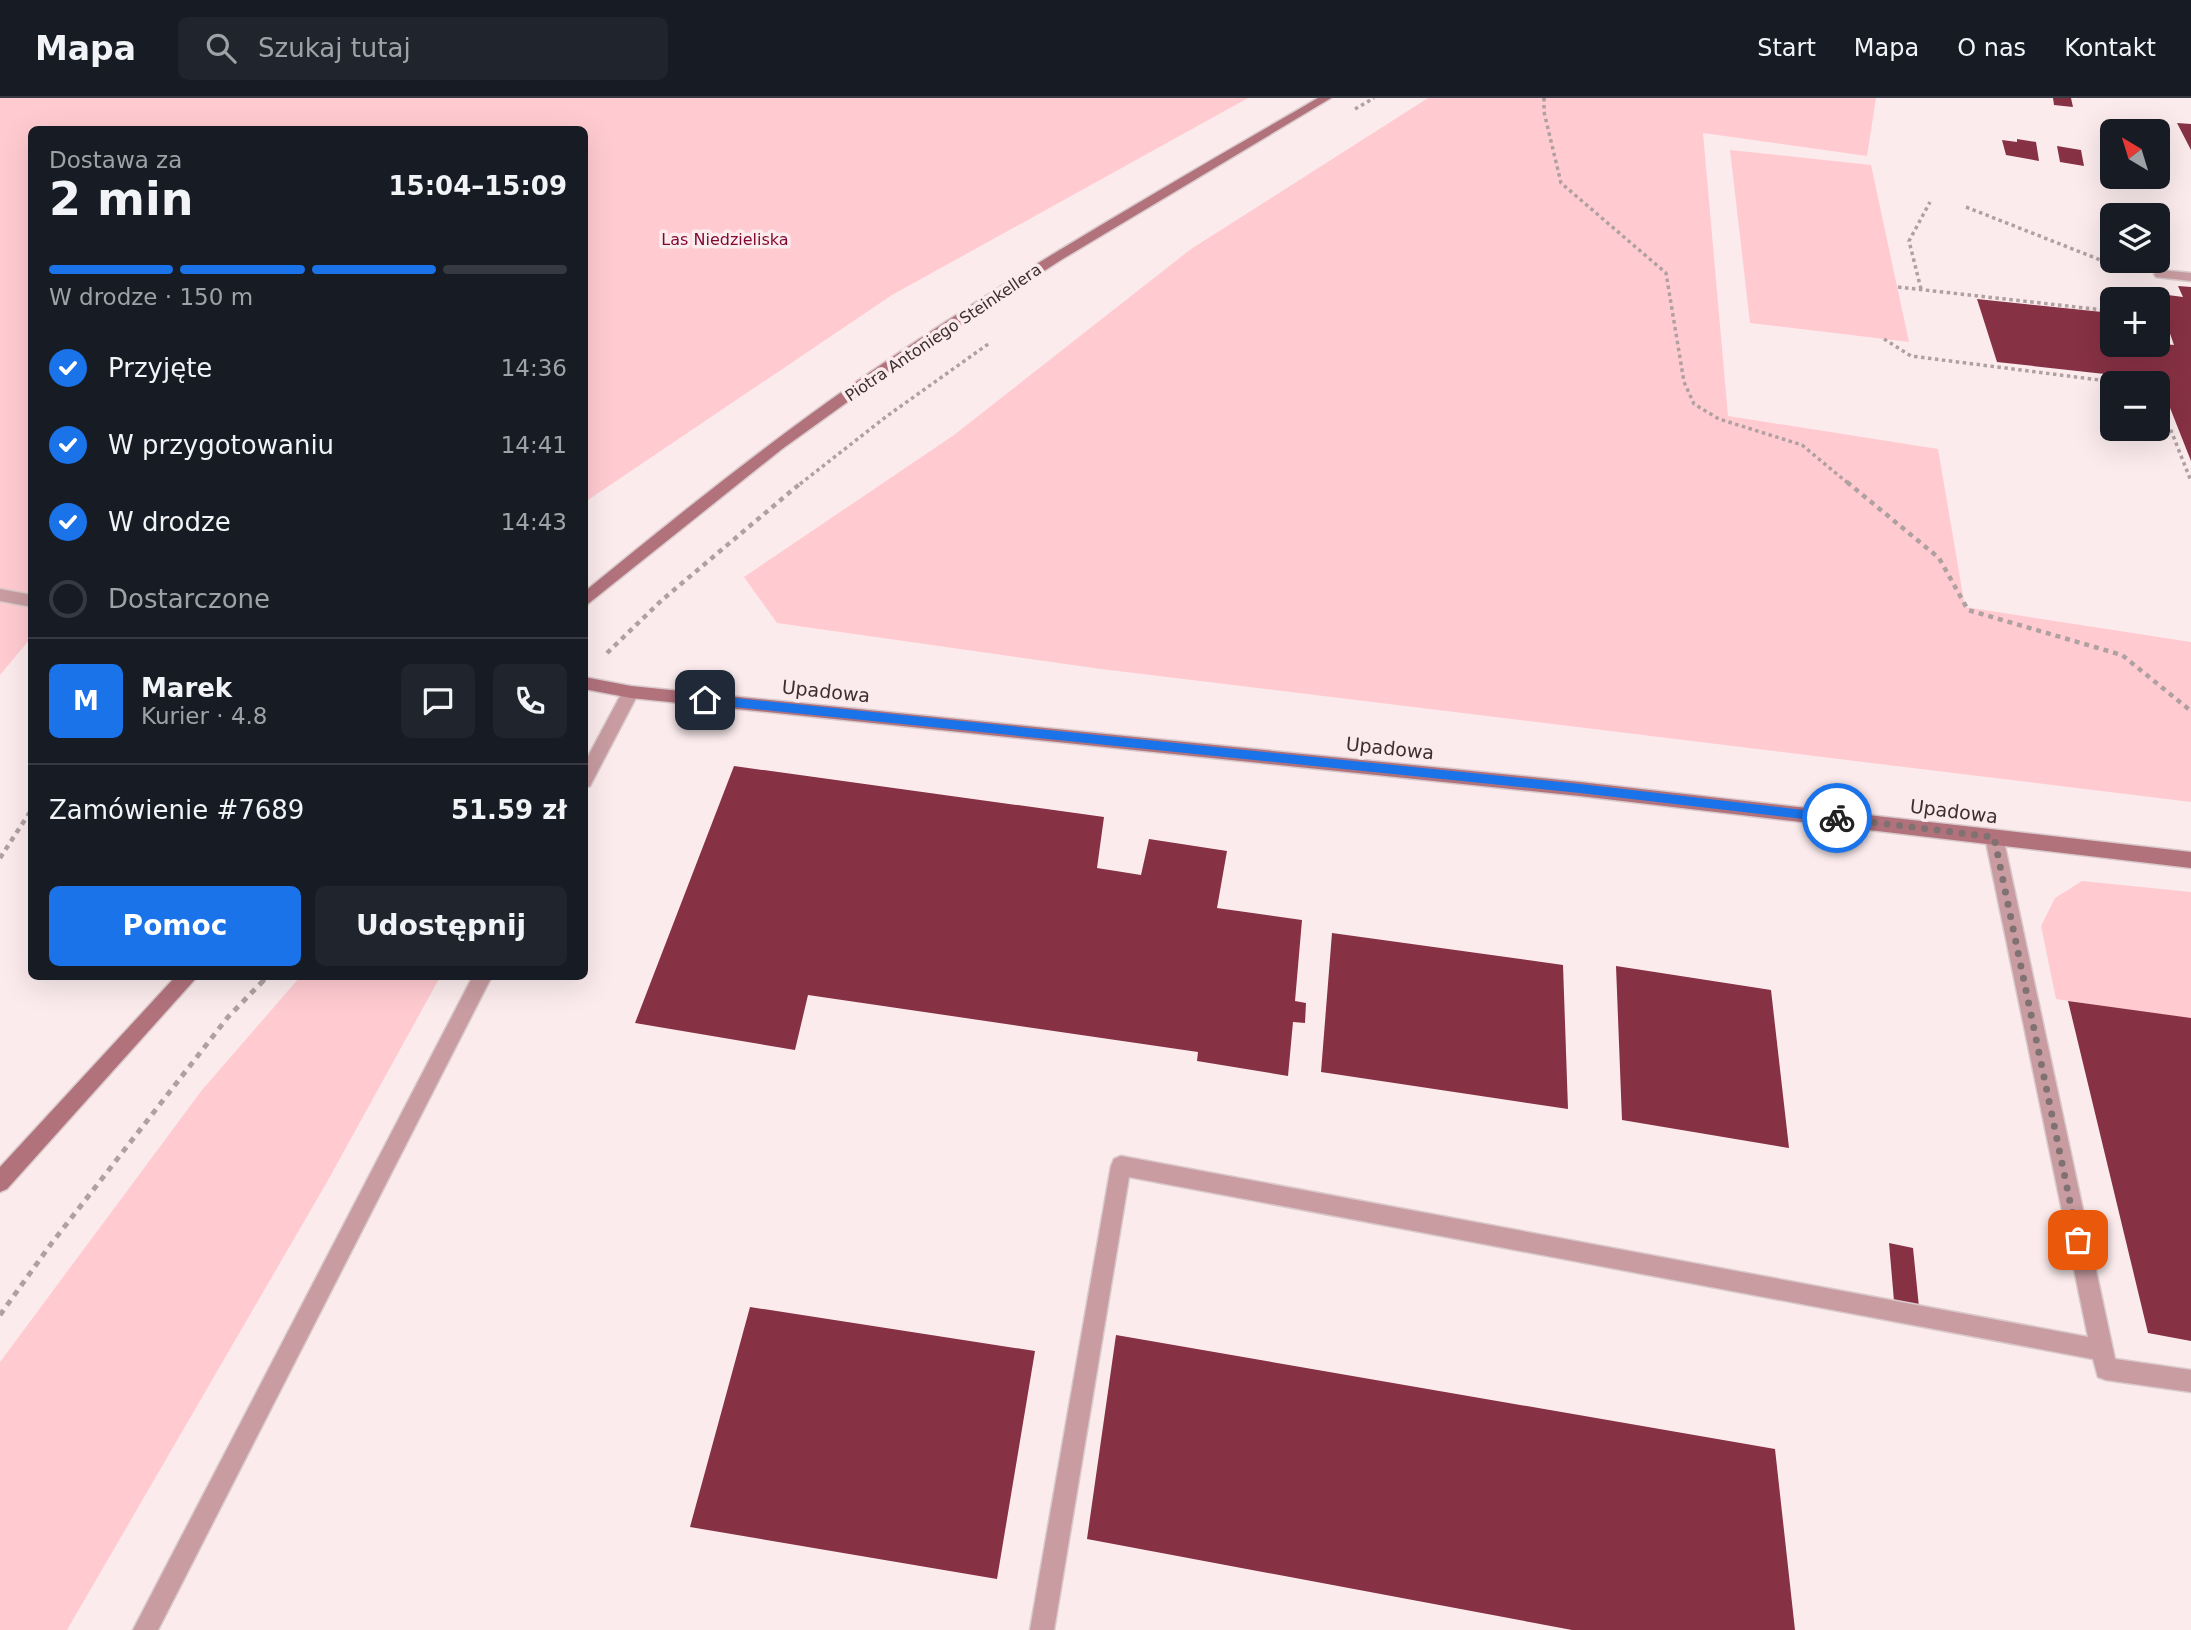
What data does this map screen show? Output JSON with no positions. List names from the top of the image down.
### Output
{
  "streets": {
    "street": ["Piotra Antoniego Steinkellera", "Upadowa"]
  },
  "parks": ["Las Niedzieliska"],
  "north": "top left",
  "page": {
    "header": "Mapa",
    "search": "Szukaj tutaj",
    "nav": [
      "Start",
      "Mapa",
      "O nas",
      "Kontakt"
    ],
    "map_buttons": ["+", "−"],
    "heading": ["2 min", "Dostawa za", "15:04–15:09"],
    "panel": [
      "Marek",
      "Kurier · 4.8",
      "Zamówienie #7689",
      "51.59 zł"
    ],
    "bar": "W drodze · 150 m",
    "list": [
      ["Przyjęte", "14:36"],
      ["W przygotowaniu", "14:41"],
      ["W drodze", "14:43"],
      "Dostarczone"
    ],
    "round": "M",
    "buttons": ["Pomoc", "Udostępnij"]
  }
}
